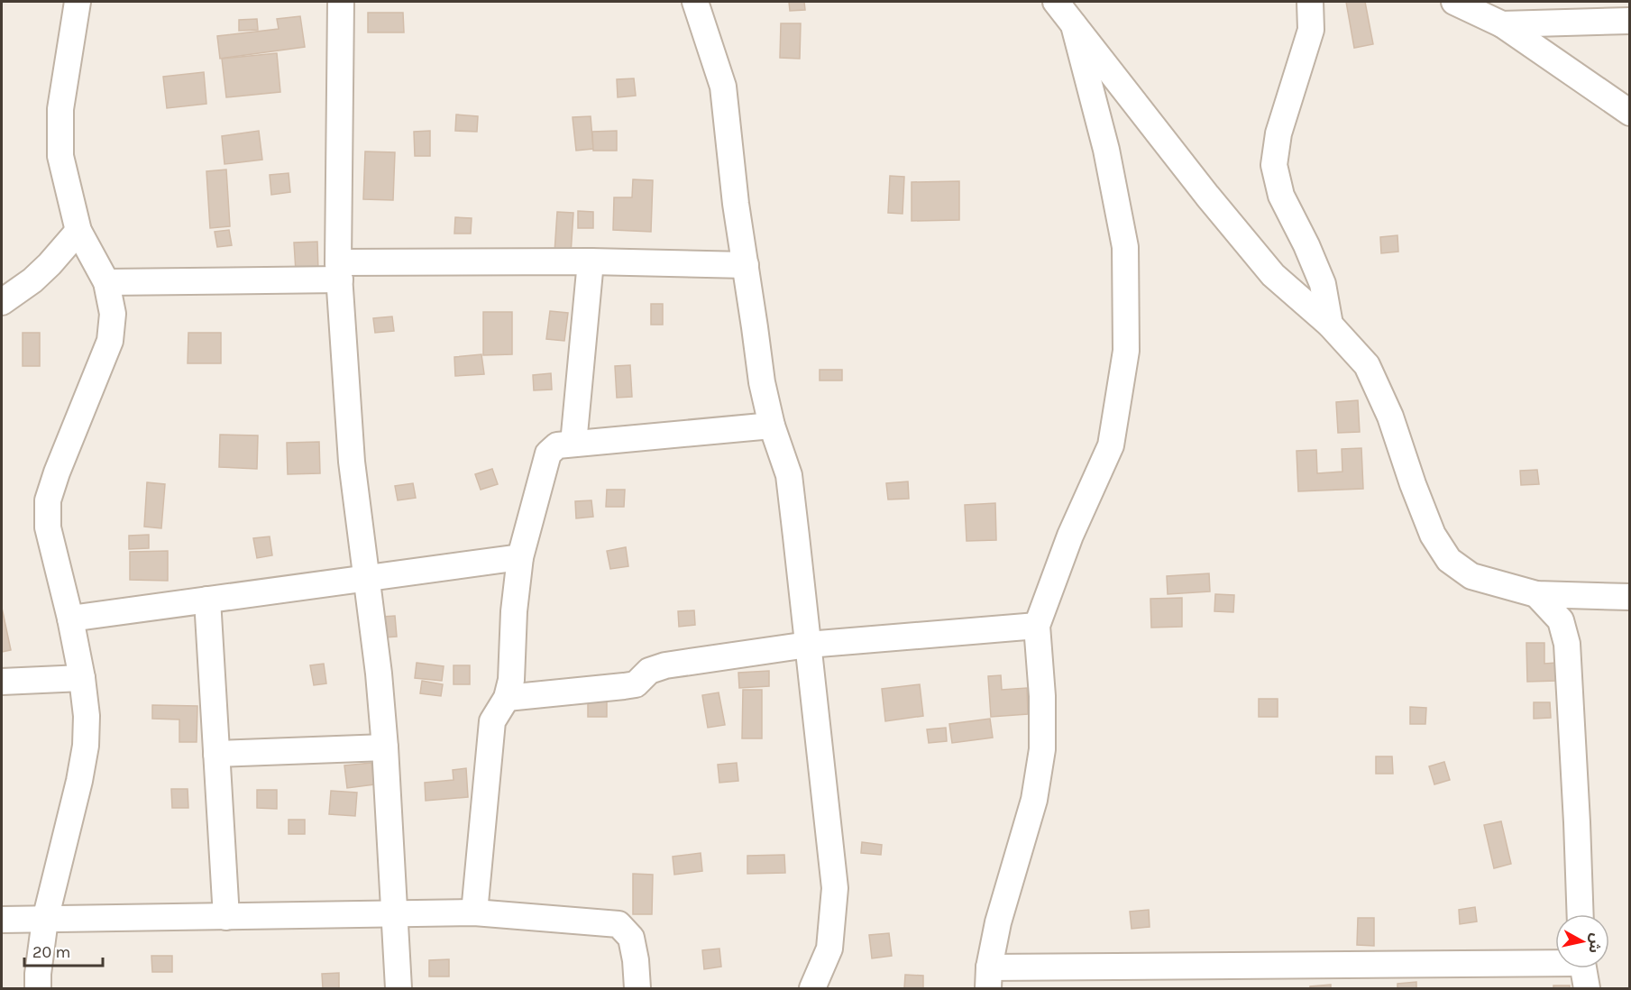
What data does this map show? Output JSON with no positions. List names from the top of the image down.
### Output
{
  "scale_bar": "20 m",
  "north": "right"
}
